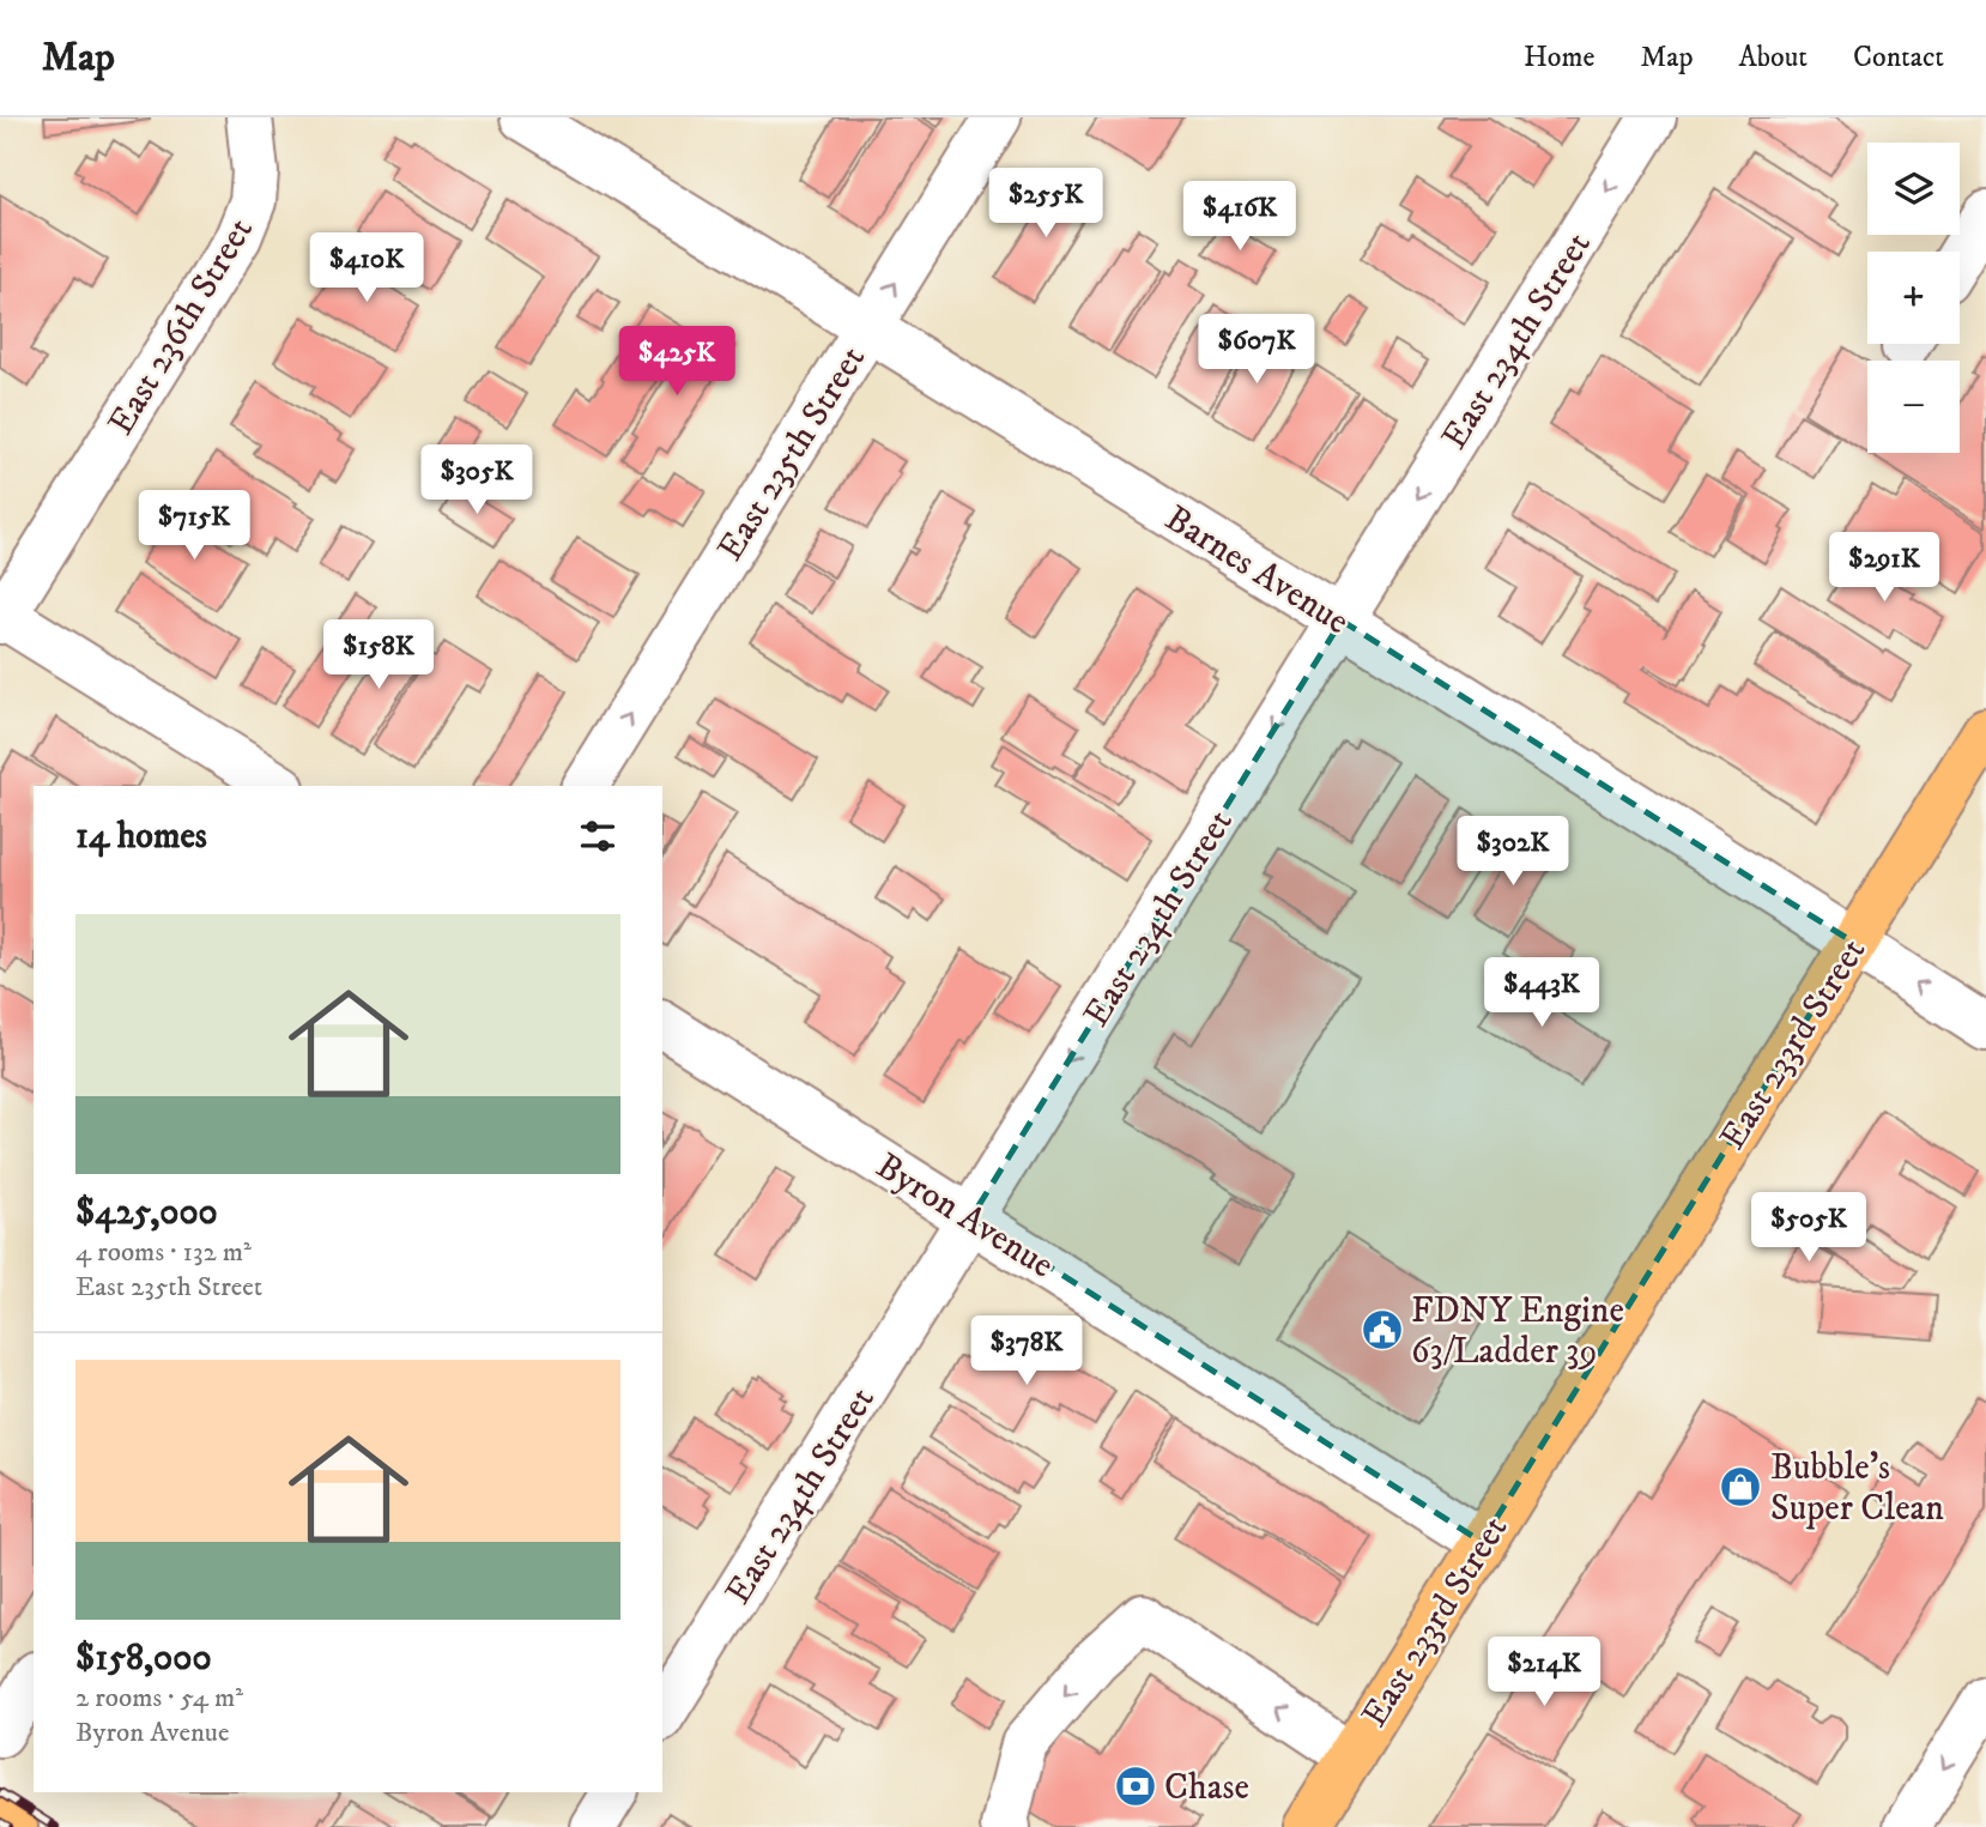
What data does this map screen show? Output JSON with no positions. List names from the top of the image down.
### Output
{
  "streets": {
    "main road": ["East 233rd Street"],
    "street": [
      "East 236th Street",
      "East 234th Street",
      "East 235th Street",
      "Barnes Avenue",
      "Byron Avenue"
    ]
  },
  "crossings": [
    ["East 234th Street", "Barnes Avenue"],
    ["East 234th Street", "Byron Avenue"],
    ["East 235th Street", "Barnes Avenue"],
    ["Barnes Avenue", "East 233rd Street"],
    ["East 233rd Street", "Byron Avenue"]
  ],
  "one_way": ["East 234th Street", "East 235th Street"],
  "places": {
    "public building": ["FDNY Engine 63/Ladder 39"],
    "shop": ["Bubble's Super Clean"],
    "bank": ["Chase"]
  },
  "page": {
    "header": "Map",
    "nav": [
      "Home",
      "Map",
      "About",
      "Contact"
    ],
    "map_buttons": ["+", "−"],
    "price": [
      "$255K",
      "$416K",
      "$410K",
      "$607K",
      "$425K",
      "$305K",
      "$715K",
      "$291K",
      "$158K",
      "$302K",
      "$443K",
      "$505K",
      "$378K",
      "$214K"
    ],
    "heading": "14 homes",
    "list": [
      {
        "name": "$425,000",
        "note": "4 rooms · 132 m² · East 235th Street"
      },
      {
        "name": "$158,000",
        "note": "2 rooms · 54 m² · Byron Avenue"
      }
    ]
  }
}
